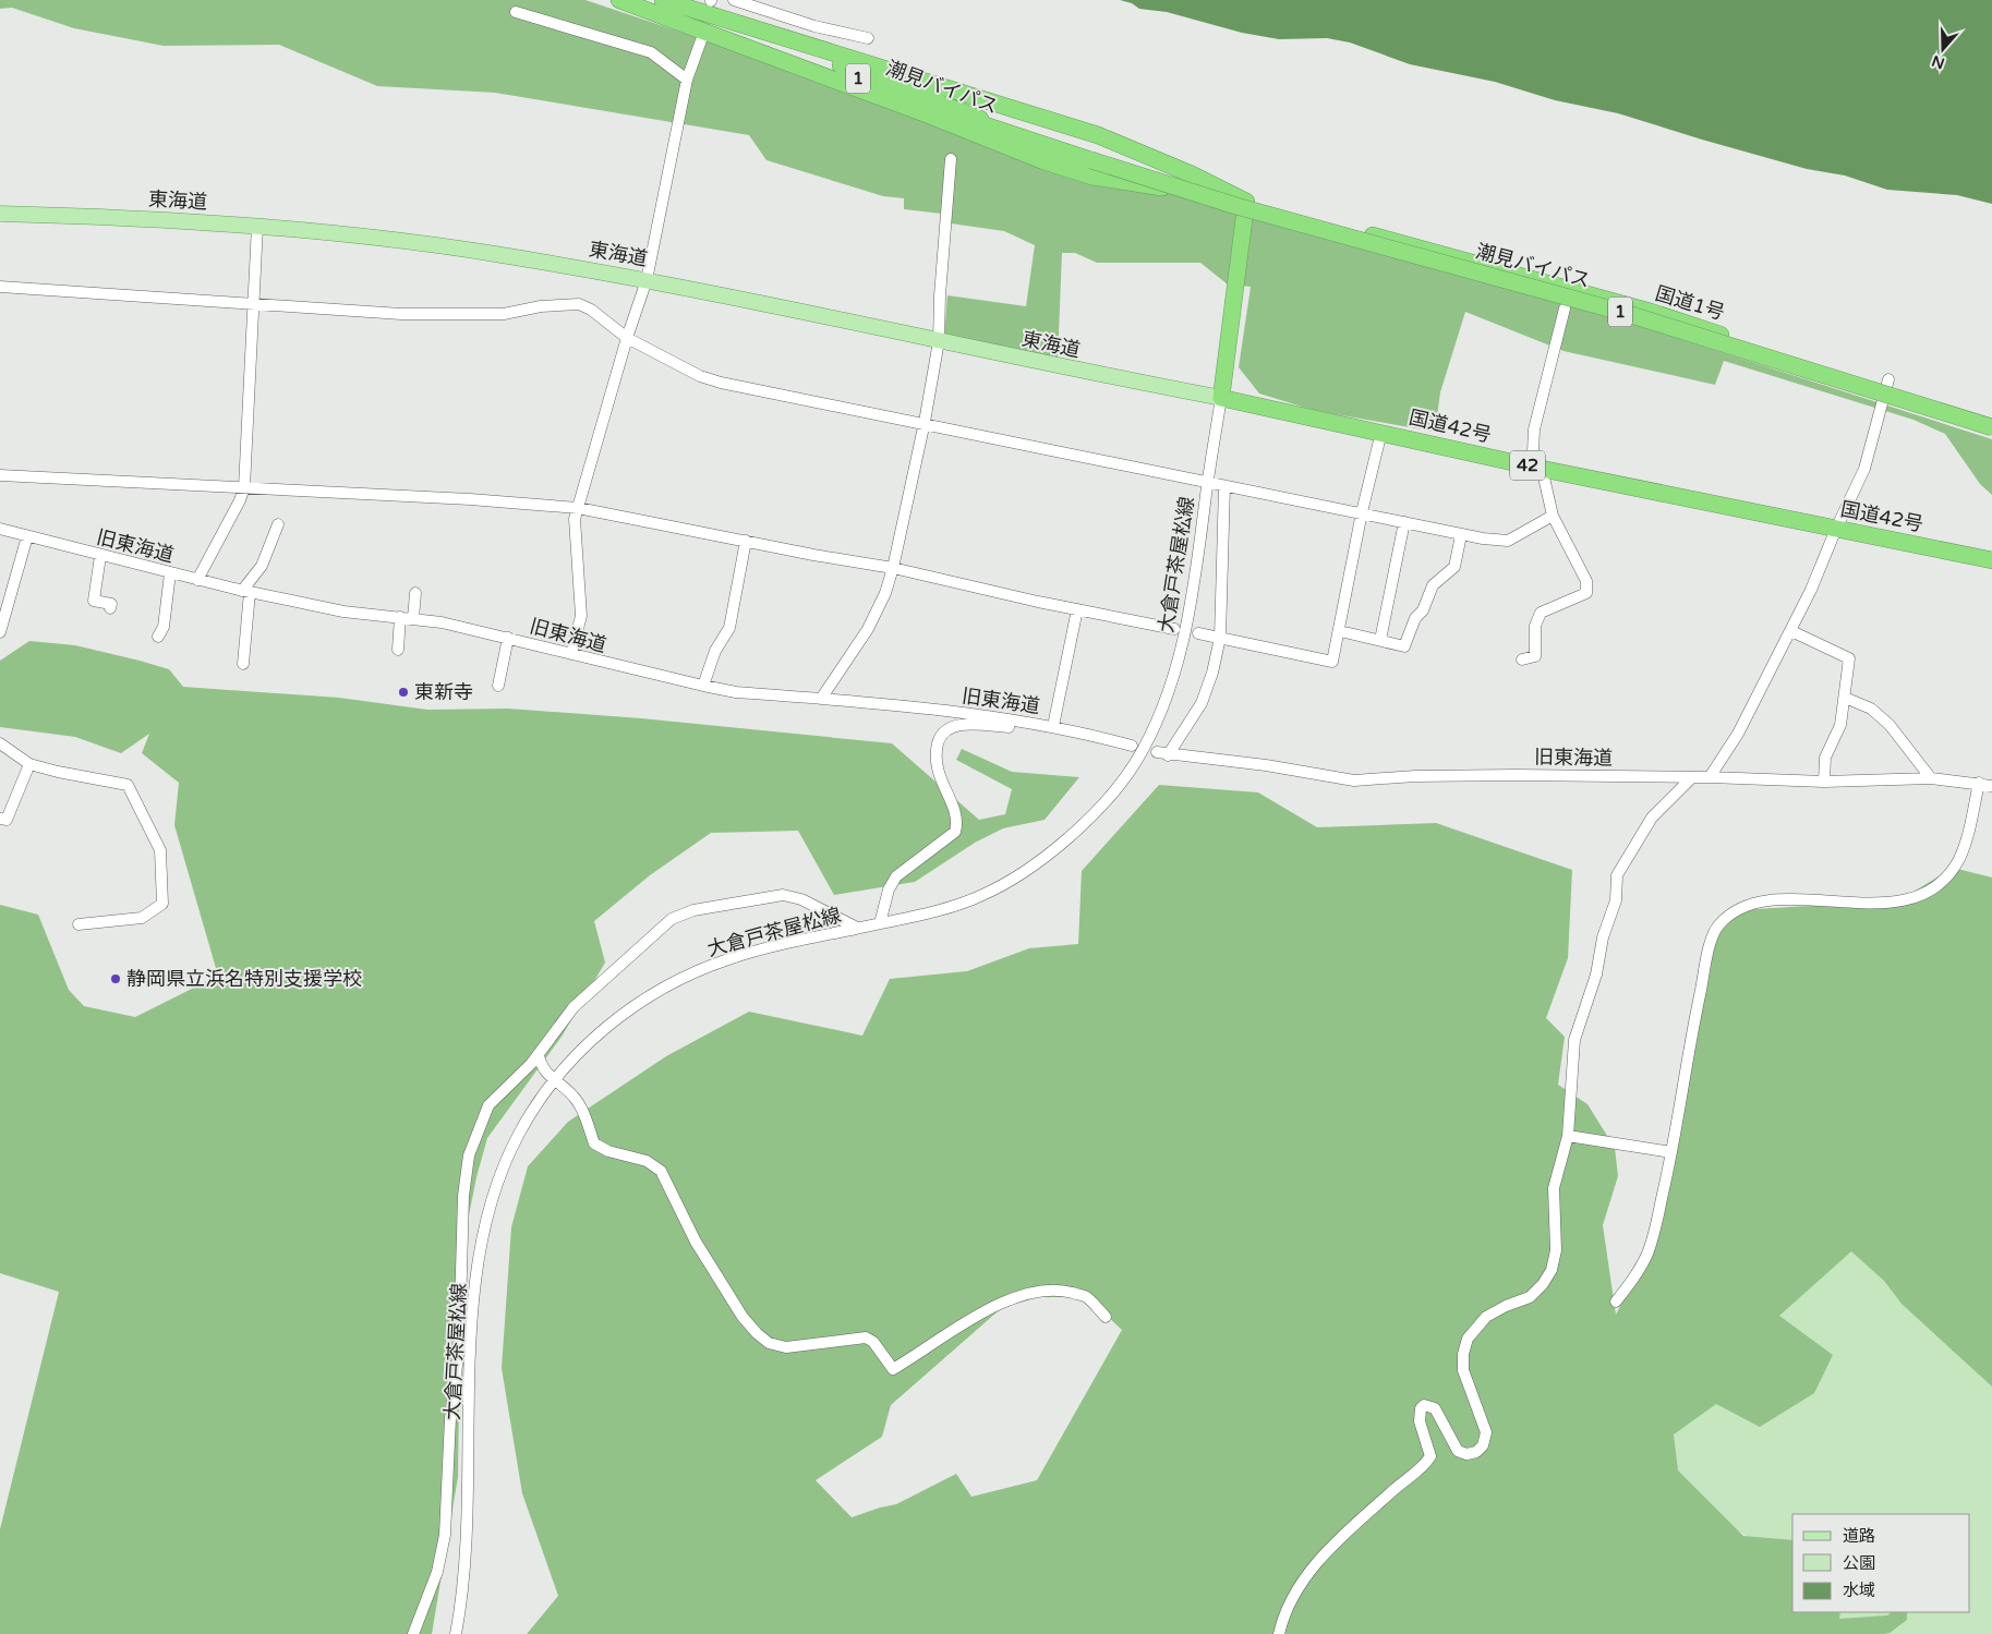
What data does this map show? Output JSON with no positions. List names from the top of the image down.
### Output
{
  "streets": {
    "highway": [
      "1",
      "潮見バイパス",
      "国道1号",
      "国道42号",
      "42"
    ],
    "main road": ["東海道"],
    "street": ["旧東海道", "大倉戸茶屋松線"]
  },
  "crossings": [
    ["1", "潮見バイパス"],
    ["東海道", "国道42号"],
    ["東海道", "大倉戸茶屋松線"],
    ["国道42号", "大倉戸茶屋松線"]
  ],
  "places": ["東新寺", "静岡県立浜名特別支援学校"],
  "legend": ["道路", "公園", "水域"],
  "north": "bottom"
}
